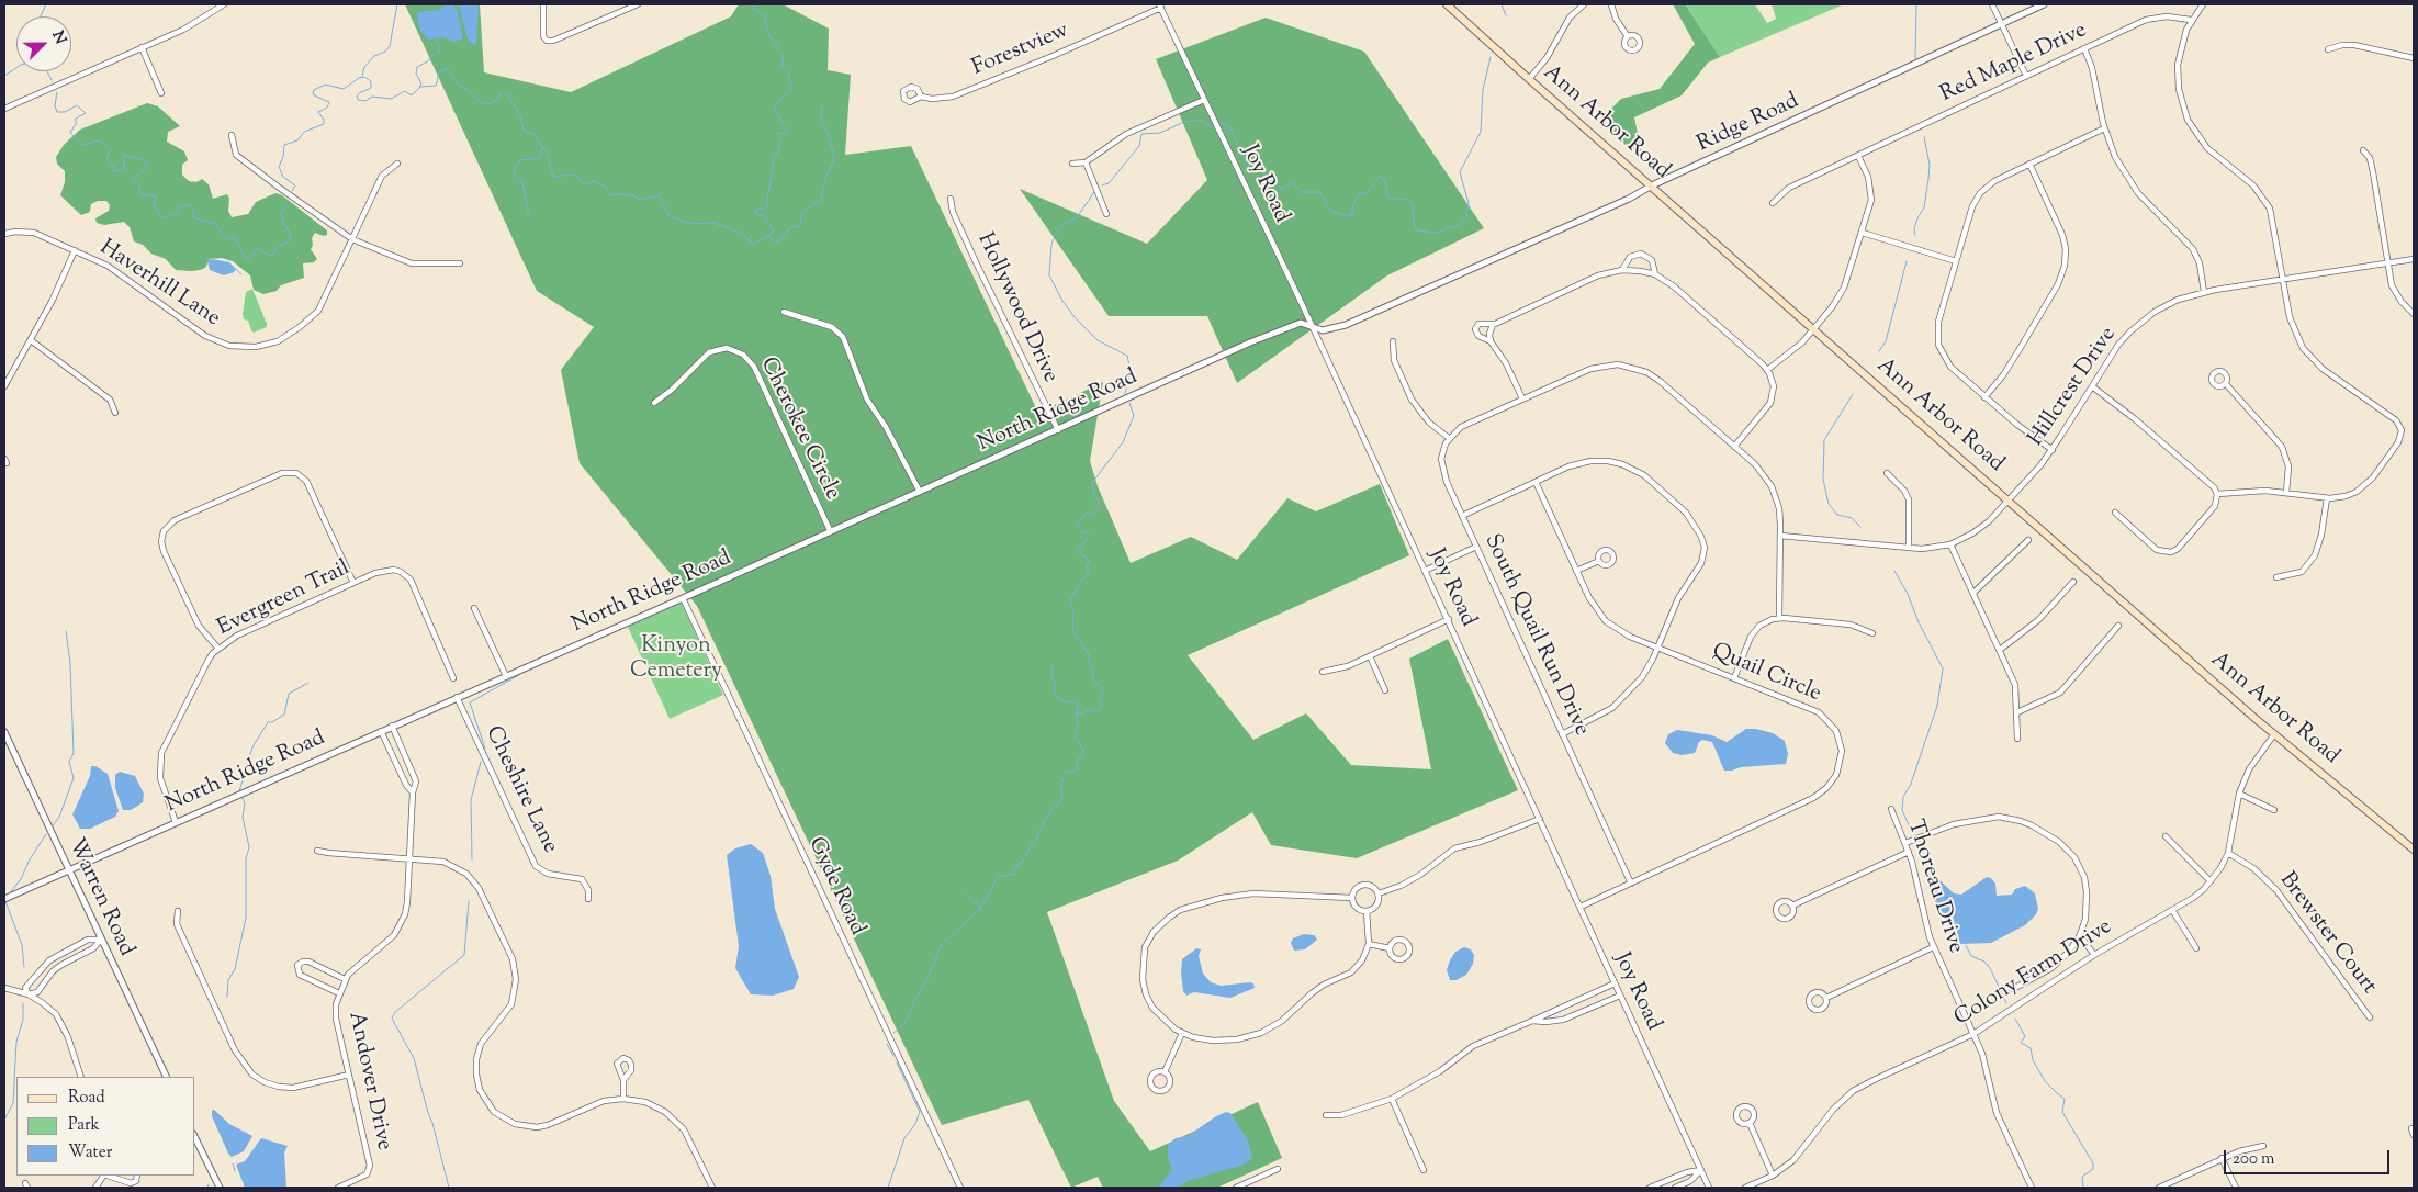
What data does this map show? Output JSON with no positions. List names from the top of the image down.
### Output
{
  "streets": {
    "main road": ["Ann Arbor Road"],
    "street": [
      "Forestview",
      "Red Maple Drive",
      "Ridge Road",
      "Joy Road",
      "Haverhill Lane",
      "Hollywood Drive",
      "Hillcrest Drive",
      "North Ridge Road",
      "Cherokee Circle",
      "Evergreen Trail",
      "South Quail Run Drive",
      "Quail Circle",
      "Cheshire Lane",
      "Gyde Road",
      "Thoreau Drive",
      "Warren Road",
      "Brewster Court",
      "Colony Farm Drive",
      "Andover Drive"
    ]
  },
  "crossings": [
    ["Forestview", "Joy Road"],
    ["Ann Arbor Road", "Ridge Road"],
    ["Ann Arbor Road", "Hillcrest Drive"],
    ["Ann Arbor Road", "Colony Farm Drive"],
    ["Ridge Road", "Joy Road"],
    ["Ridge Road", "North Ridge Road"],
    ["Joy Road", "North Ridge Road"],
    ["Joy Road", "Quail Circle"],
    ["Hollywood Drive", "North Ridge Road"],
    ["North Ridge Road", "Cherokee Circle"],
    ["North Ridge Road", "Evergreen Trail"],
    ["North Ridge Road", "Cheshire Lane"],
    ["North Ridge Road", "Gyde Road"],
    ["North Ridge Road", "Warren Road"],
    ["North Ridge Road", "Andover Drive"],
    ["South Quail Run Drive", "Quail Circle"],
    ["Thoreau Drive", "Colony Farm Drive"],
    ["Brewster Court", "Colony Farm Drive"]
  ],
  "parks": ["Kinyon Cemetery"],
  "legend": ["Road", "Park", "Water"],
  "scale_bar": "200 m",
  "north": "top right"
}
